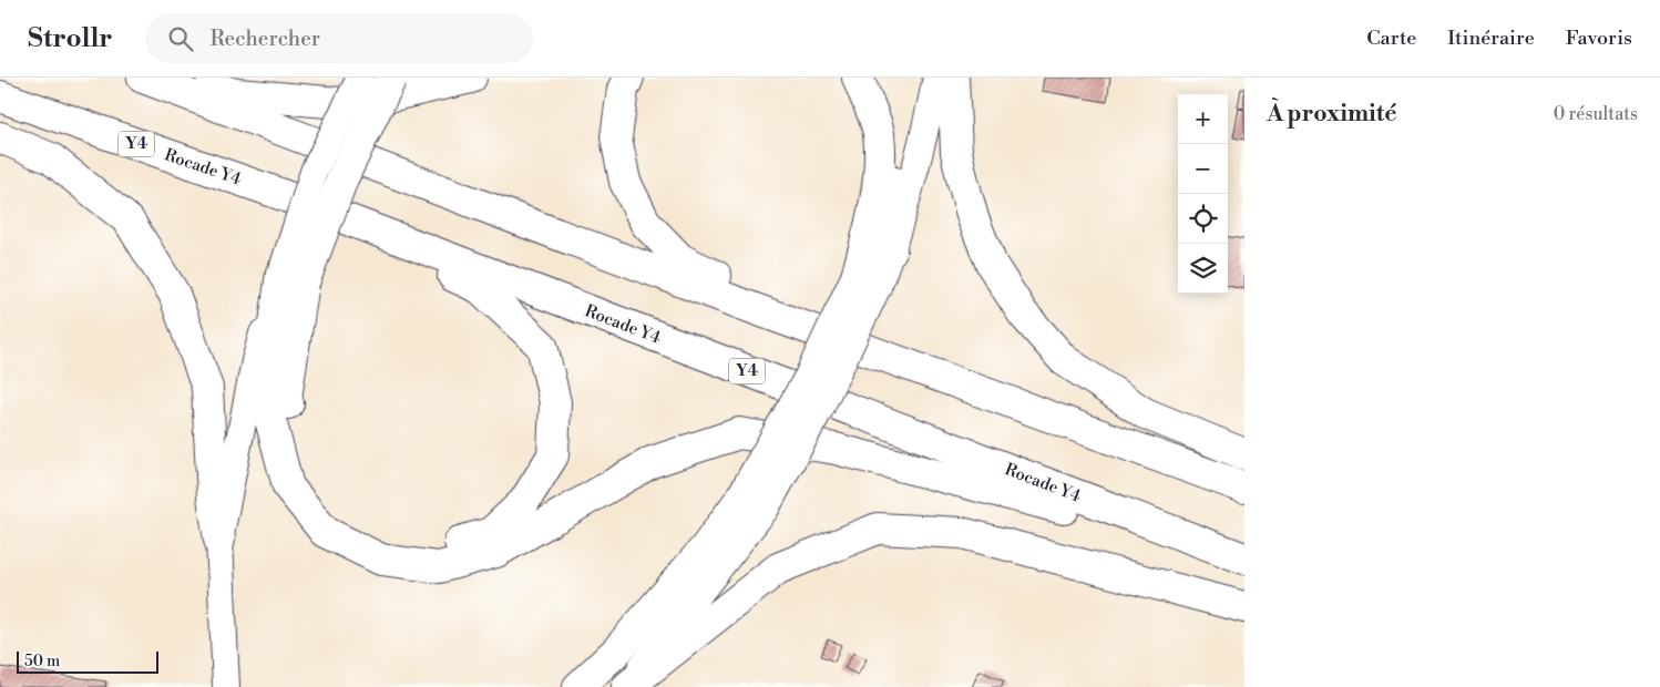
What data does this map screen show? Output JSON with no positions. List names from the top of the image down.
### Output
{
  "streets": {
    "highway": ["Y4", "Rocade Y4"]
  },
  "scale_bar": "50 m",
  "page": {
    "header": "Strollr",
    "search": "Rechercher",
    "nav": ["Carte", "Itinéraire", "Favoris"],
    "heading": ["À proximité", "0 résultats"],
    "map_buttons": ["+", "−"],
    "scale": "50 m"
  }
}
